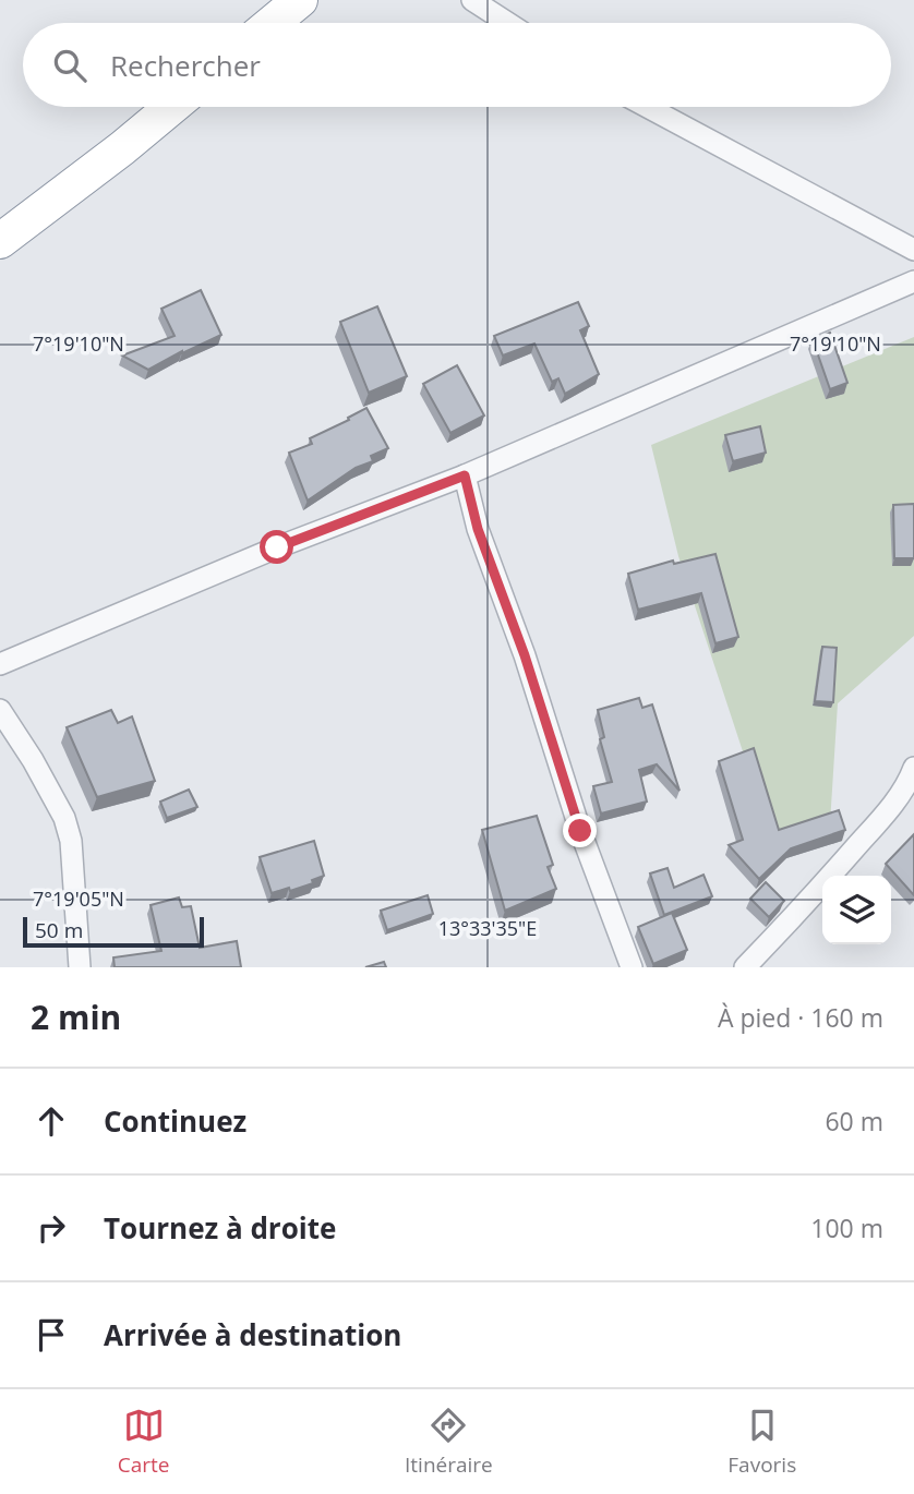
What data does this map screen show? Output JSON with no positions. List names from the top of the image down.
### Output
{
  "scale_bar": "50 m",
  "page": {
    "search": "Rechercher",
    "scale": "50 m",
    "heading": ["2 min", "À pied · 160 m"],
    "list": [
      ["Continuez", "60 m"],
      ["Tournez à droite", "100 m"],
      "Arrivée à destination"
    ],
    "nav": ["Carte", "Itinéraire", "Favoris"]
  },
  "coordinates": ["7°19'10\"N", "7°19'05\"N", "13°33'35\"E"]
}
